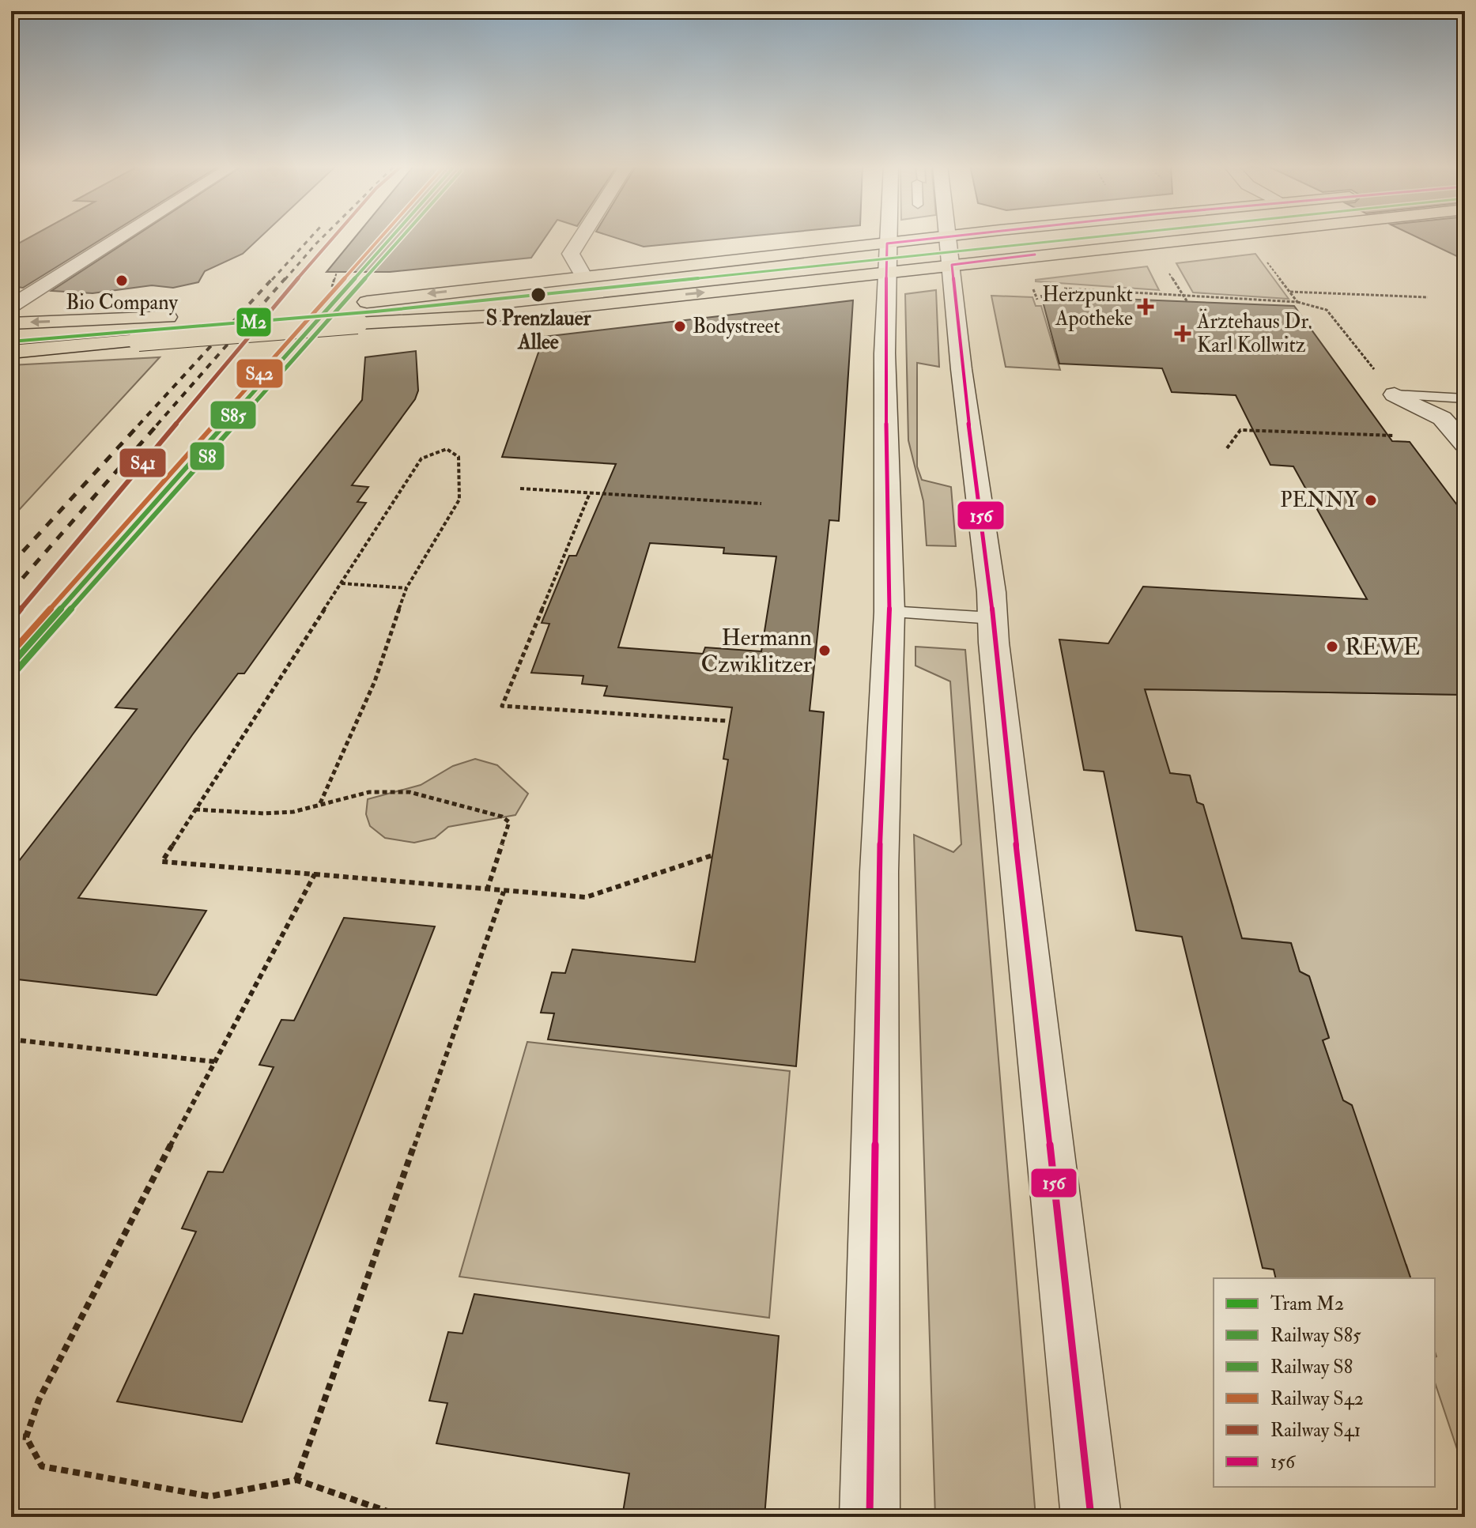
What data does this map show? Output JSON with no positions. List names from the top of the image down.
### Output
{
  "places": {
    "other": [
      "Bio Company",
      "S Prenzlauer Allee",
      "Bodystreet",
      "PENNY",
      "REWE",
      "Hermann Czwiklitzer"
    ],
    "health": ["Herzpunkt Apotheke", "Ärztehaus Dr. Karl Kollwitz"]
  },
  "lines": [
    "tram line M2",
    "rail line S85",
    "rail line S8",
    "rail line S42",
    "rail line S41",
    "transit line 156"
  ],
  "legend": [
    "Tram M2",
    "Railway S85",
    "Railway S8",
    "Railway S42",
    "Railway S41",
    "156"
  ]
}
